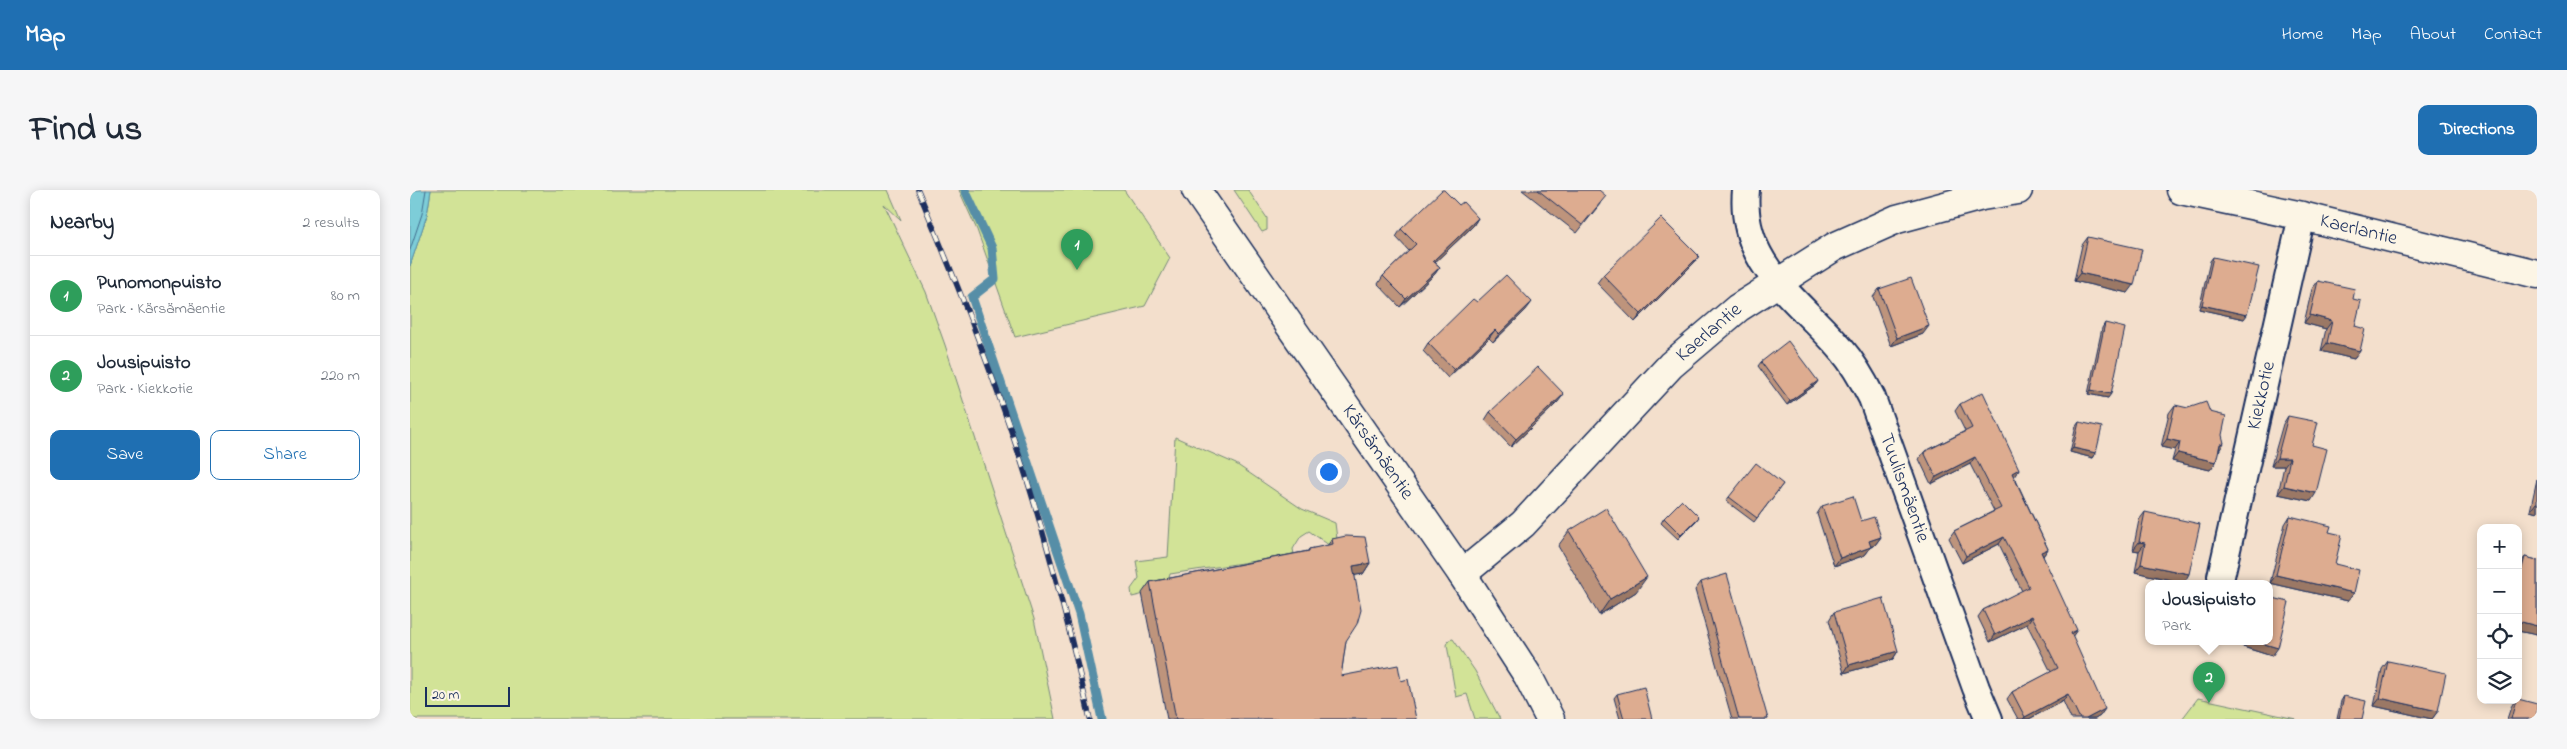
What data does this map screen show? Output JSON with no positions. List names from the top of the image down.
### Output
{
  "streets": {
    "street": [
      "Kaerlantie",
      "Kiekkotie",
      "Kärsämäentie",
      "Tuulismäentie"
    ]
  },
  "crossings": [
    ["Kaerlantie", "Kiekkotie"],
    ["Kaerlantie", "Kärsämäentie"],
    ["Kaerlantie", "Tuulismäentie"]
  ],
  "scale_bar": "20 m",
  "page": {
    "header": "Map",
    "nav": [
      "Home",
      "Map",
      "About",
      "Contact"
    ],
    "title": "Find us",
    "buttons": [
      "Directions",
      ["Save", "Share"]
    ],
    "heading": ["Nearby", "2 results"],
    "pins": ["1", "2"],
    "list": [
      {
        "mark": "1",
        "name": "Punomonpuisto",
        "note": "Park · Kärsämäentie",
        "value": "80 m"
      },
      {
        "mark": "2",
        "name": "Jousipuisto",
        "note": "Park · Kiekkotie",
        "value": "220 m"
      }
    ],
    "map_buttons": ["+", "−"],
    "popup": ["Jousipuisto", "Park"],
    "scale": "20 m"
  }
}
